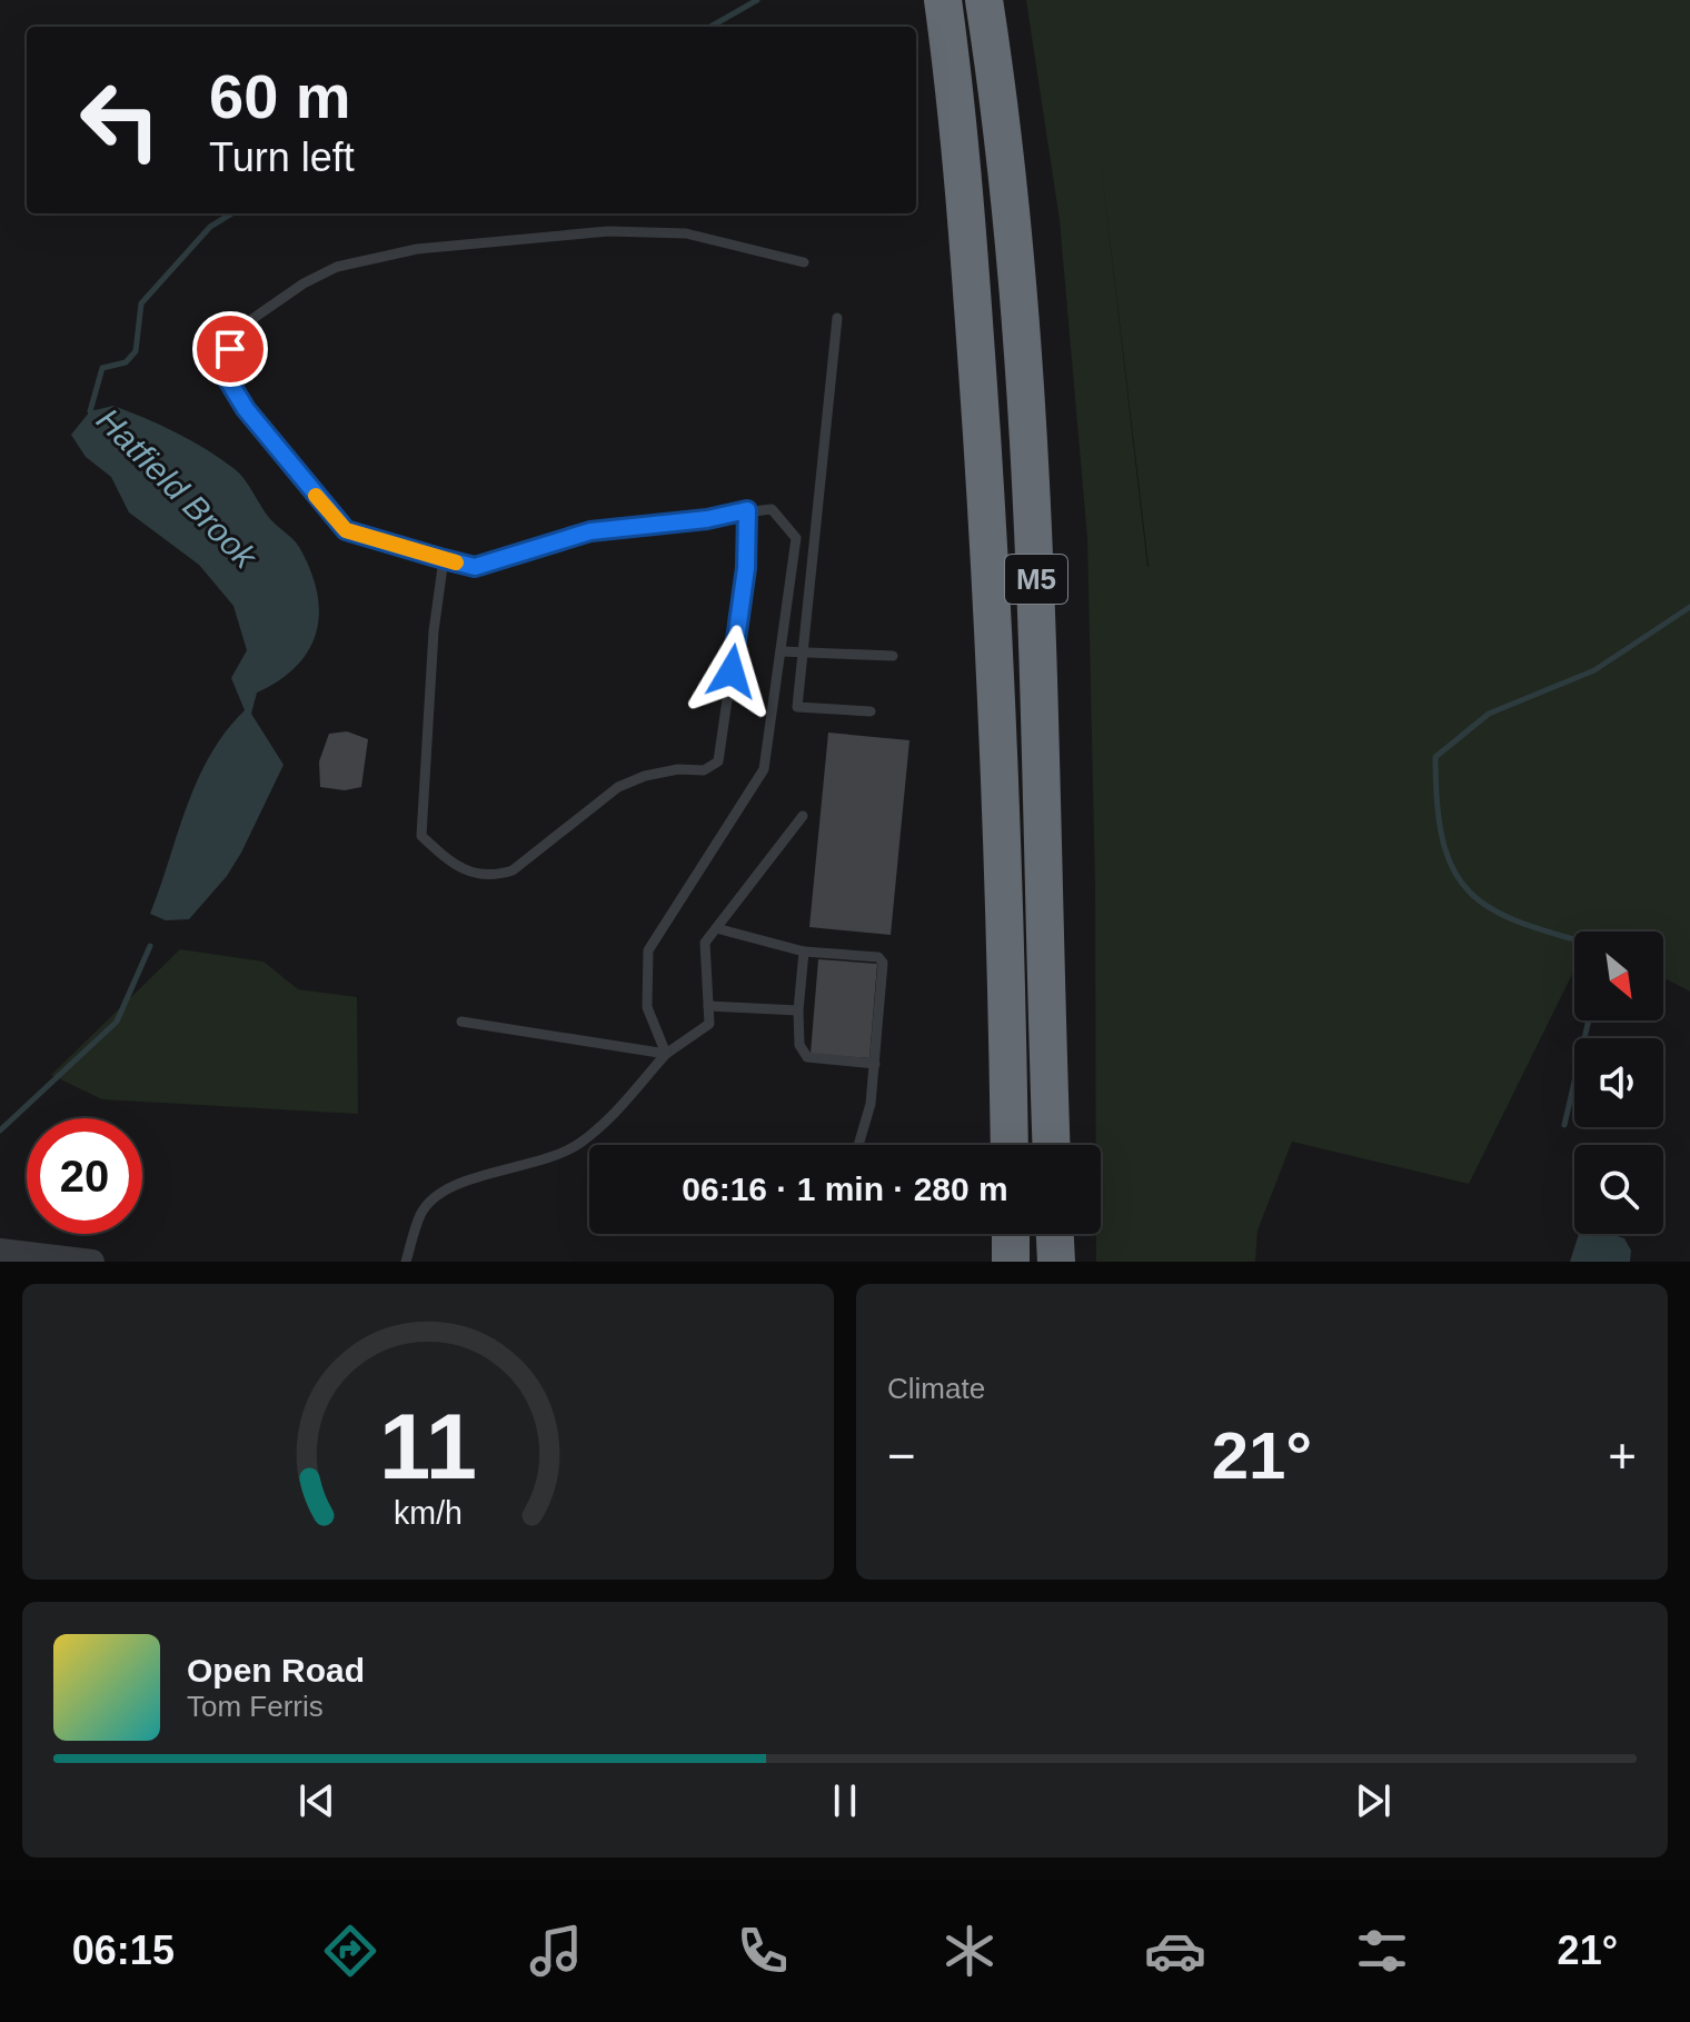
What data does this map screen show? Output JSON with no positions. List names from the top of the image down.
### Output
{
  "streets": {
    "highway": ["M5"]
  },
  "water": ["Hatfield Brook"],
  "north": "bottom right",
  "page": {
    "turn": ["60 m", "Turn left"],
    "limit": "20",
    "trip": "06:16 · 1 min · 280 m",
    "tile": "Climate",
    "heat": ["−", "21°", "+"],
    "song": ["Open Road", "Tom Ferris"],
    "tabs": ["06:15", "21°"],
    "gauge": ["11", "km/h"]
  }
}
